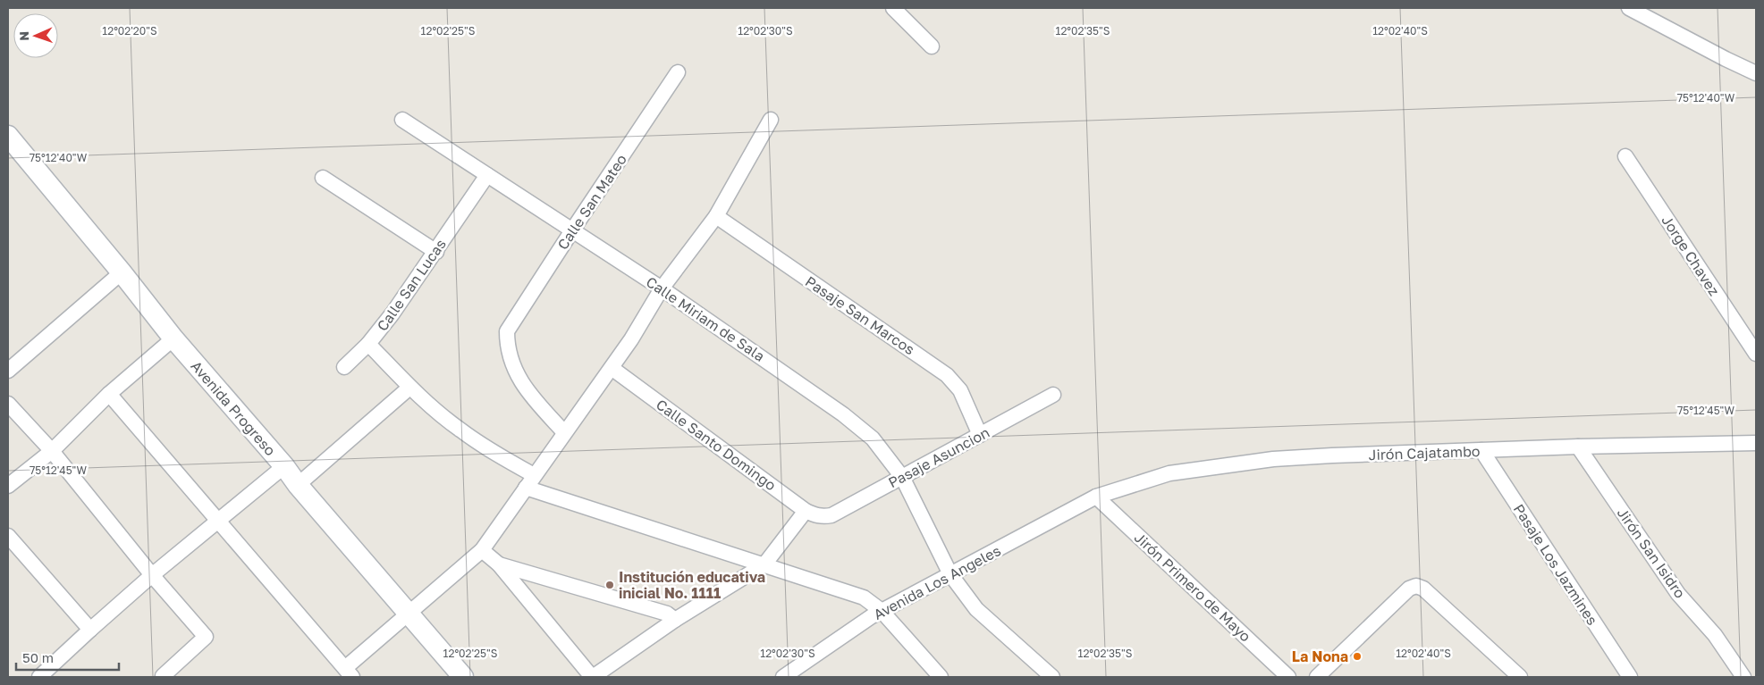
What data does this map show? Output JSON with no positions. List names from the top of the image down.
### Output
{
  "streets": {
    "street": [
      "Calle San Mateo",
      "Jorge Chavez",
      "Calle San Lucas",
      "Pasaje San Marcos",
      "Calle Miriam de Sala",
      "Avenida Progreso",
      "Calle Santo Domingo",
      "Jirón Cajatambo",
      "Pasaje Asuncion",
      "Jirón San Isidro",
      "Pasaje Los Jazmines",
      "Avenida Los Angeles",
      "Jirón Primero de Mayo"
    ]
  },
  "crossings": [
    ["Calle San Mateo", "Calle Miriam de Sala"],
    ["Calle San Lucas", "Calle Miriam de Sala"],
    ["Pasaje San Marcos", "Pasaje Asuncion"],
    ["Calle Miriam de Sala", "Pasaje Asuncion"],
    ["Calle Miriam de Sala", "Avenida Los Angeles"],
    ["Calle Santo Domingo", "Pasaje Asuncion"],
    ["Jirón Cajatambo", "Jirón San Isidro"],
    ["Jirón Cajatambo", "Pasaje Los Jazmines"],
    ["Jirón Cajatambo", "Avenida Los Angeles"],
    ["Jirón Cajatambo", "Jirón Primero de Mayo"],
    ["Avenida Los Angeles", "Jirón Primero de Mayo"]
  ],
  "places": ["Institución educativa inicial No. 1111", "La Nona"],
  "scale_bar": "50 m",
  "north": "left",
  "coordinates": [
    "12°02'20\"S",
    "12°02'25\"S",
    "12°02'30\"S",
    "12°02'35\"S",
    "12°02'40\"S",
    "75°12'40\"W",
    "75°12'45\"W"
  ]
}
